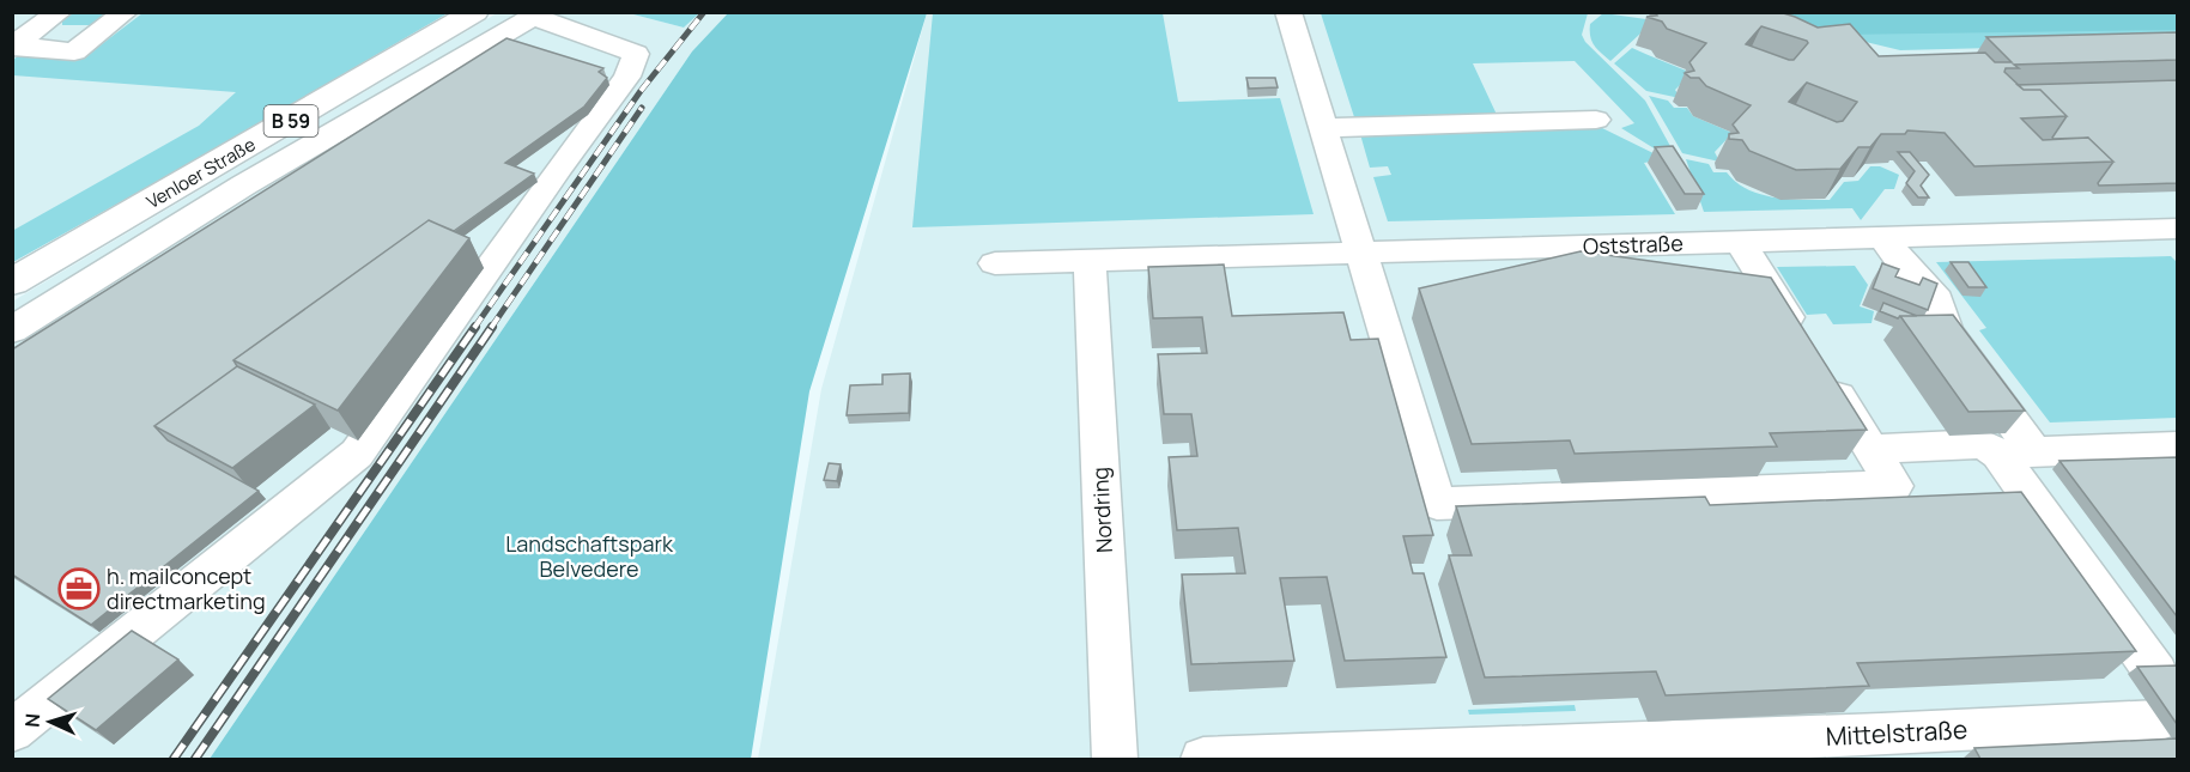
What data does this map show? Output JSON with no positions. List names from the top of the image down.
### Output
{
  "streets": {
    "main road": ["B 59", "Venloer Straße"],
    "lane": ["Oststraße", "Nordring", "Mittelstraße"]
  },
  "crossings": [
    ["Oststraße", "Nordring"]
  ],
  "parks": ["Landschaftspark Belvedere"],
  "places": {
    "office": ["h. mailconcept directmarketing"]
  },
  "north": "left"
}
